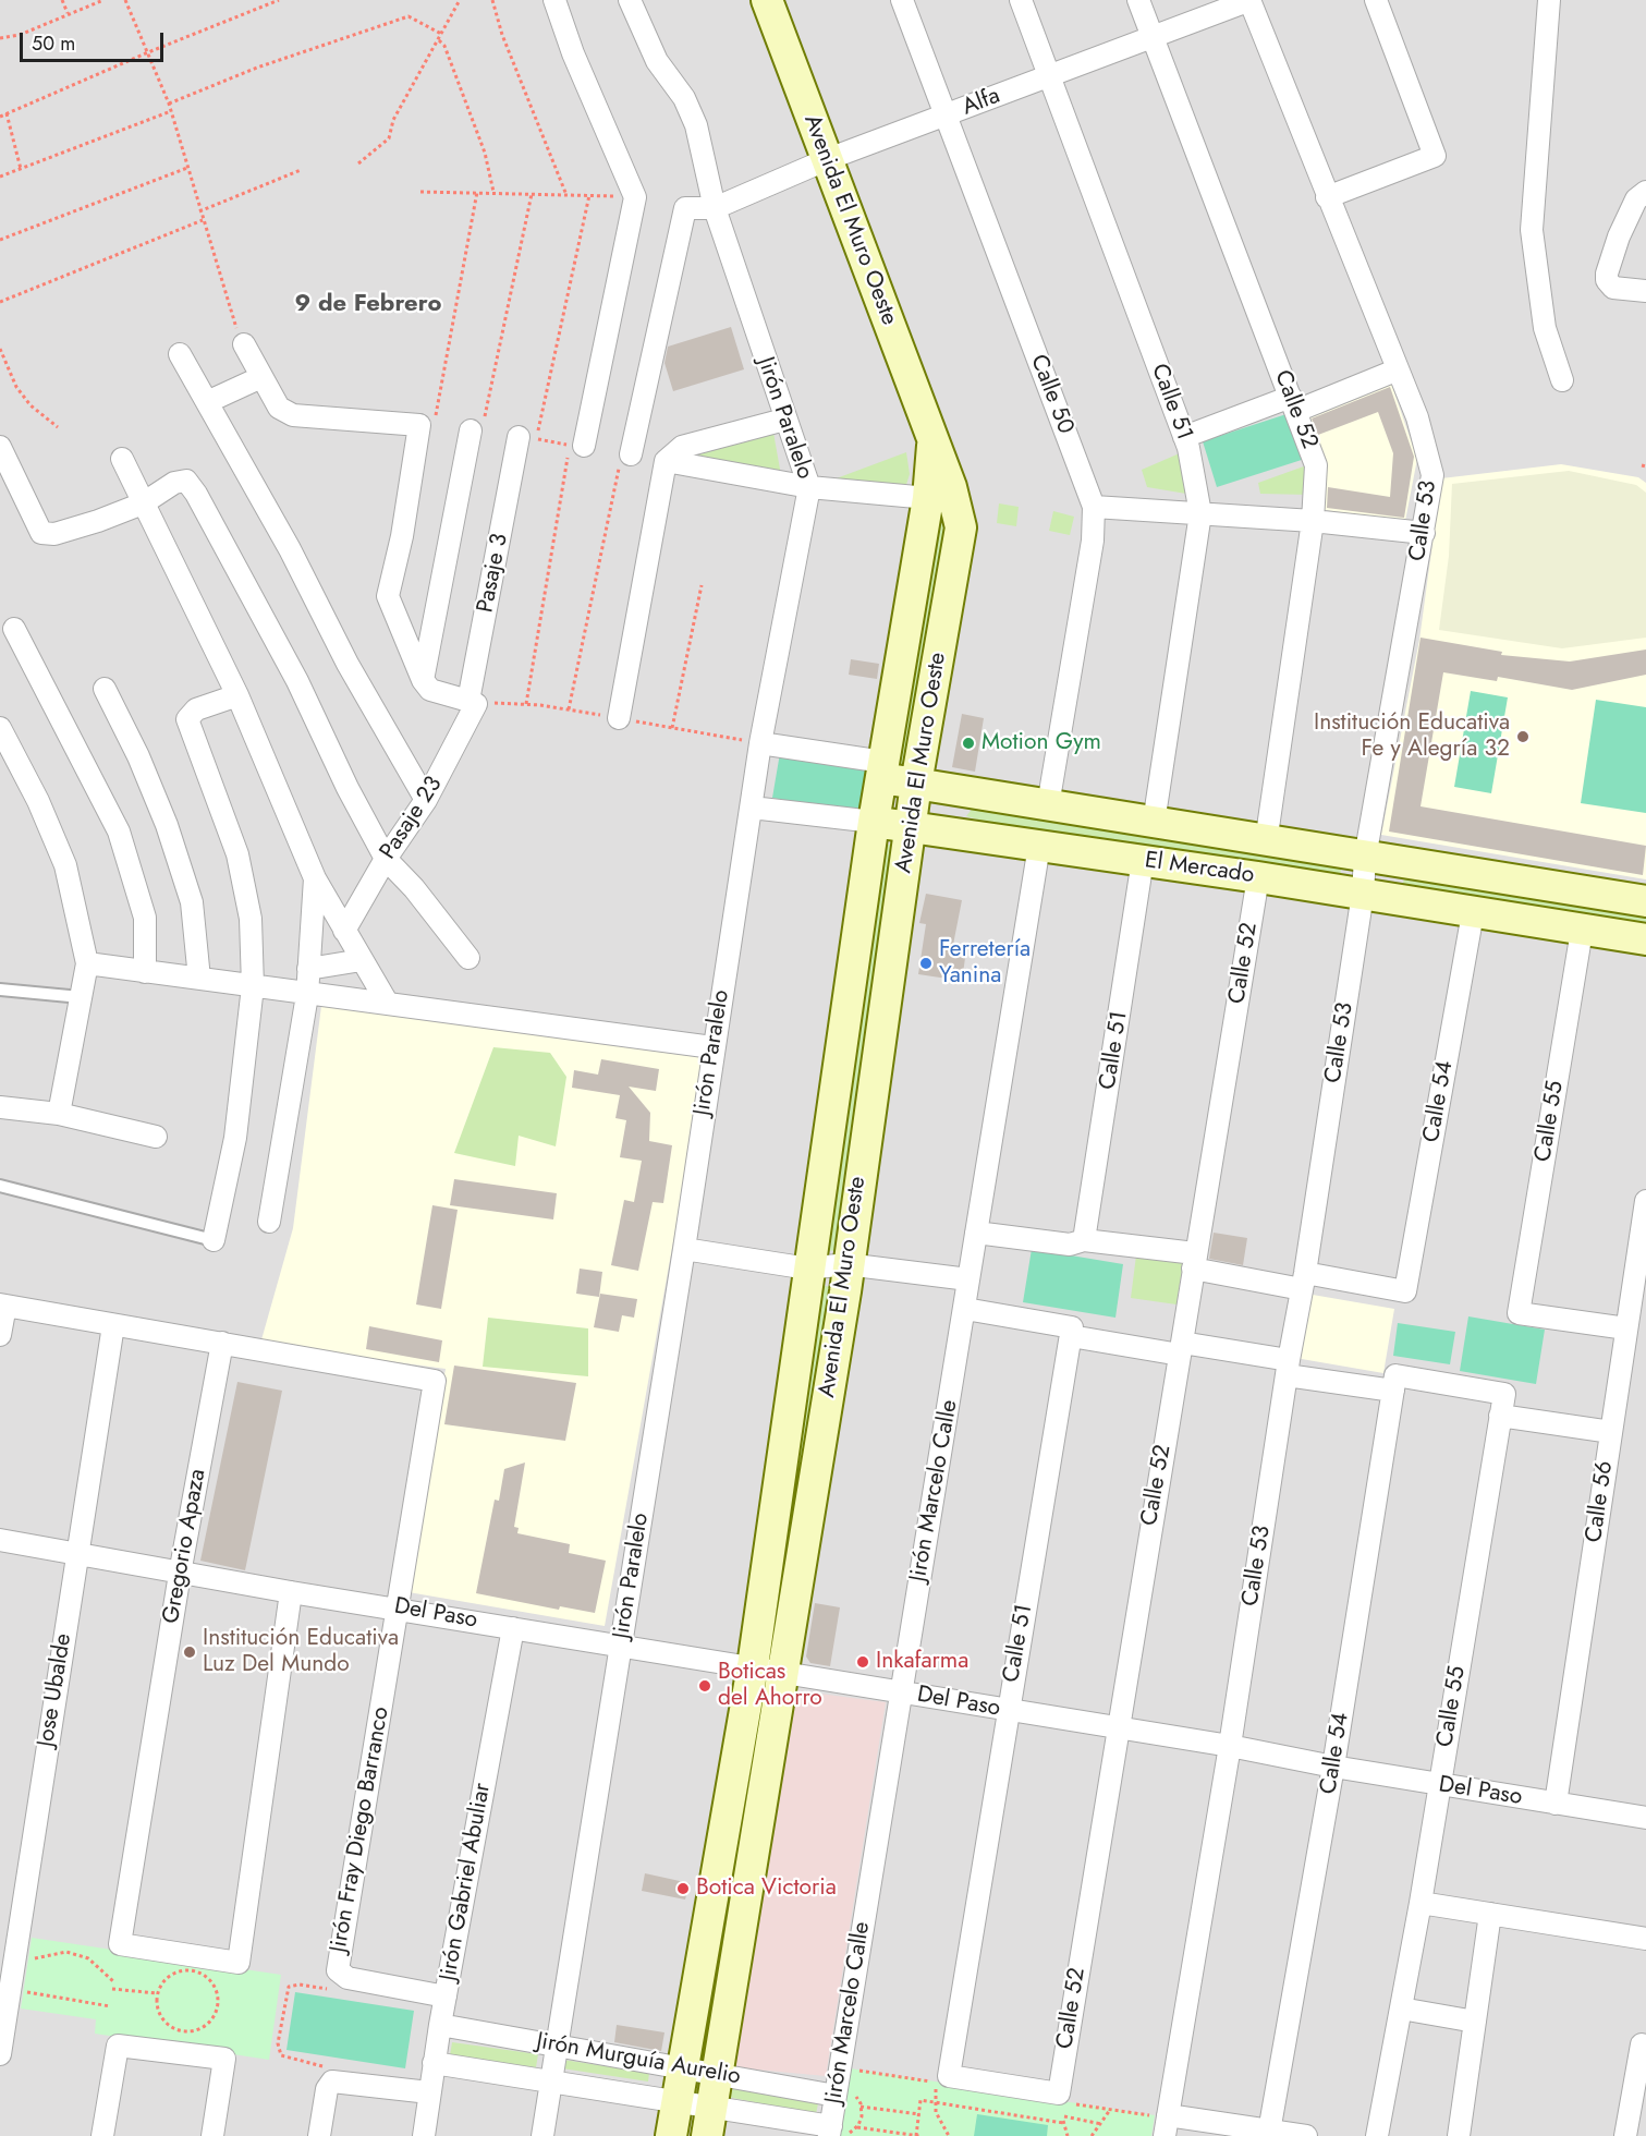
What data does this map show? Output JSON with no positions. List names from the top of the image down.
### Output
{
  "streets": {
    "main road": ["Avenida El Muro Oeste", "El Mercado"],
    "street": [
      "Alfa",
      "Calle 50",
      "Calle 51",
      "Calle 52",
      "Jirón Paralelo",
      "Calle 53",
      "Pasaje 3",
      "Pasaje 23",
      "Calle 54",
      "Calle 55",
      "Jirón Marcelo Calle",
      "Calle 56",
      "Gregorio Apaza",
      "Del Paso",
      "Jose Ubalde",
      "Jirón Fray Diego Barranco",
      "Jirón Gabriel Abuliar",
      "Jirón Murguía Aurelio"
    ]
  },
  "crossings": [
    ["Alfa", "Avenida El Muro Oeste"],
    ["Alfa", "Calle 50"],
    ["Alfa", "Calle 51"],
    ["Alfa", "Calle 52"],
    ["Alfa", "Jirón Paralelo"],
    ["Alfa", "Calle 53"],
    ["Avenida El Muro Oeste", "El Mercado"],
    ["Avenida El Muro Oeste", "Del Paso"],
    ["Avenida El Muro Oeste", "Jirón Murguía Aurelio"],
    ["Calle 50", "El Mercado"],
    ["Calle 51", "El Mercado"],
    ["Calle 51", "Del Paso"],
    ["Calle 52", "El Mercado"],
    ["Calle 52", "Del Paso"],
    ["Jirón Paralelo", "El Mercado"],
    ["Jirón Paralelo", "Del Paso"],
    ["Jirón Paralelo", "Jirón Murguía Aurelio"],
    ["Calle 53", "El Mercado"],
    ["Calle 53", "Calle 54"],
    ["Calle 53", "Del Paso"],
    ["Pasaje 3", "Pasaje 23"],
    ["El Mercado", "Calle 54"],
    ["El Mercado", "Calle 55"],
    ["El Mercado", "Jirón Marcelo Calle"],
    ["Calle 54", "Calle 55"],
    ["Calle 54", "Del Paso"],
    ["Calle 55", "Calle 56"],
    ["Calle 55", "Del Paso"],
    ["Jirón Marcelo Calle", "Del Paso"],
    ["Jirón Marcelo Calle", "Jirón Murguía Aurelio"],
    ["Calle 56", "Del Paso"],
    ["Gregorio Apaza", "Del Paso"],
    ["Gregorio Apaza", "Jirón Fray Diego Barranco"],
    ["Del Paso", "Jose Ubalde"],
    ["Del Paso", "Jirón Fray Diego Barranco"],
    ["Del Paso", "Jirón Gabriel Abuliar"],
    ["Jirón Gabriel Abuliar", "Jirón Murguía Aurelio"]
  ],
  "districts": ["9 de Febrero"],
  "places": [
    "Institución Educativa Fe y Alegría 32",
    "Motion Gym",
    "Ferretería Yanina",
    "Institución Educativa Luz Del Mundo",
    "Inkafarma",
    "Boticas del Ahorro",
    "Botica Victoria"
  ],
  "scale_bar": "50 m"
}
